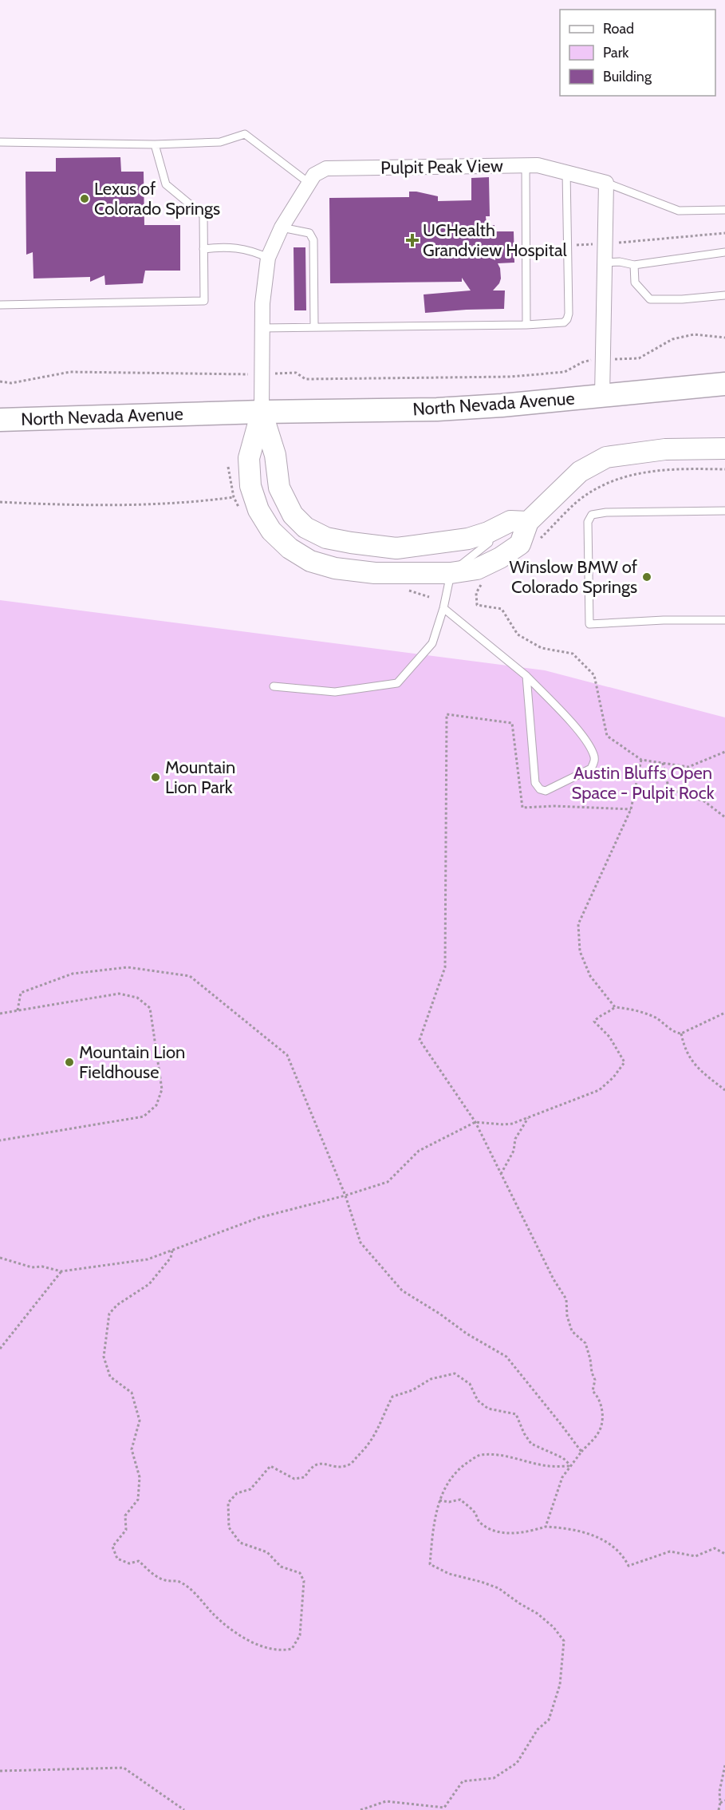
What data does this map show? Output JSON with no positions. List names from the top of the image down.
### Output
{
  "streets": {
    "main road": ["North Nevada Avenue"],
    "street": ["Pulpit Peak View"]
  },
  "crossings": [
    ["Pulpit Peak View", "North Nevada Avenue"]
  ],
  "parks": ["Austin Bluffs Open Space - Pulpit Rock"],
  "places": {
    "other": [
      "Lexus of Colorado Springs",
      "Winslow BMW of Colorado Springs",
      "Mountain Lion Park",
      "Mountain Lion Fieldhouse"
    ],
    "health": ["UCHealth Grandview Hospital"]
  },
  "legend": ["Road", "Park", "Building"]
}
